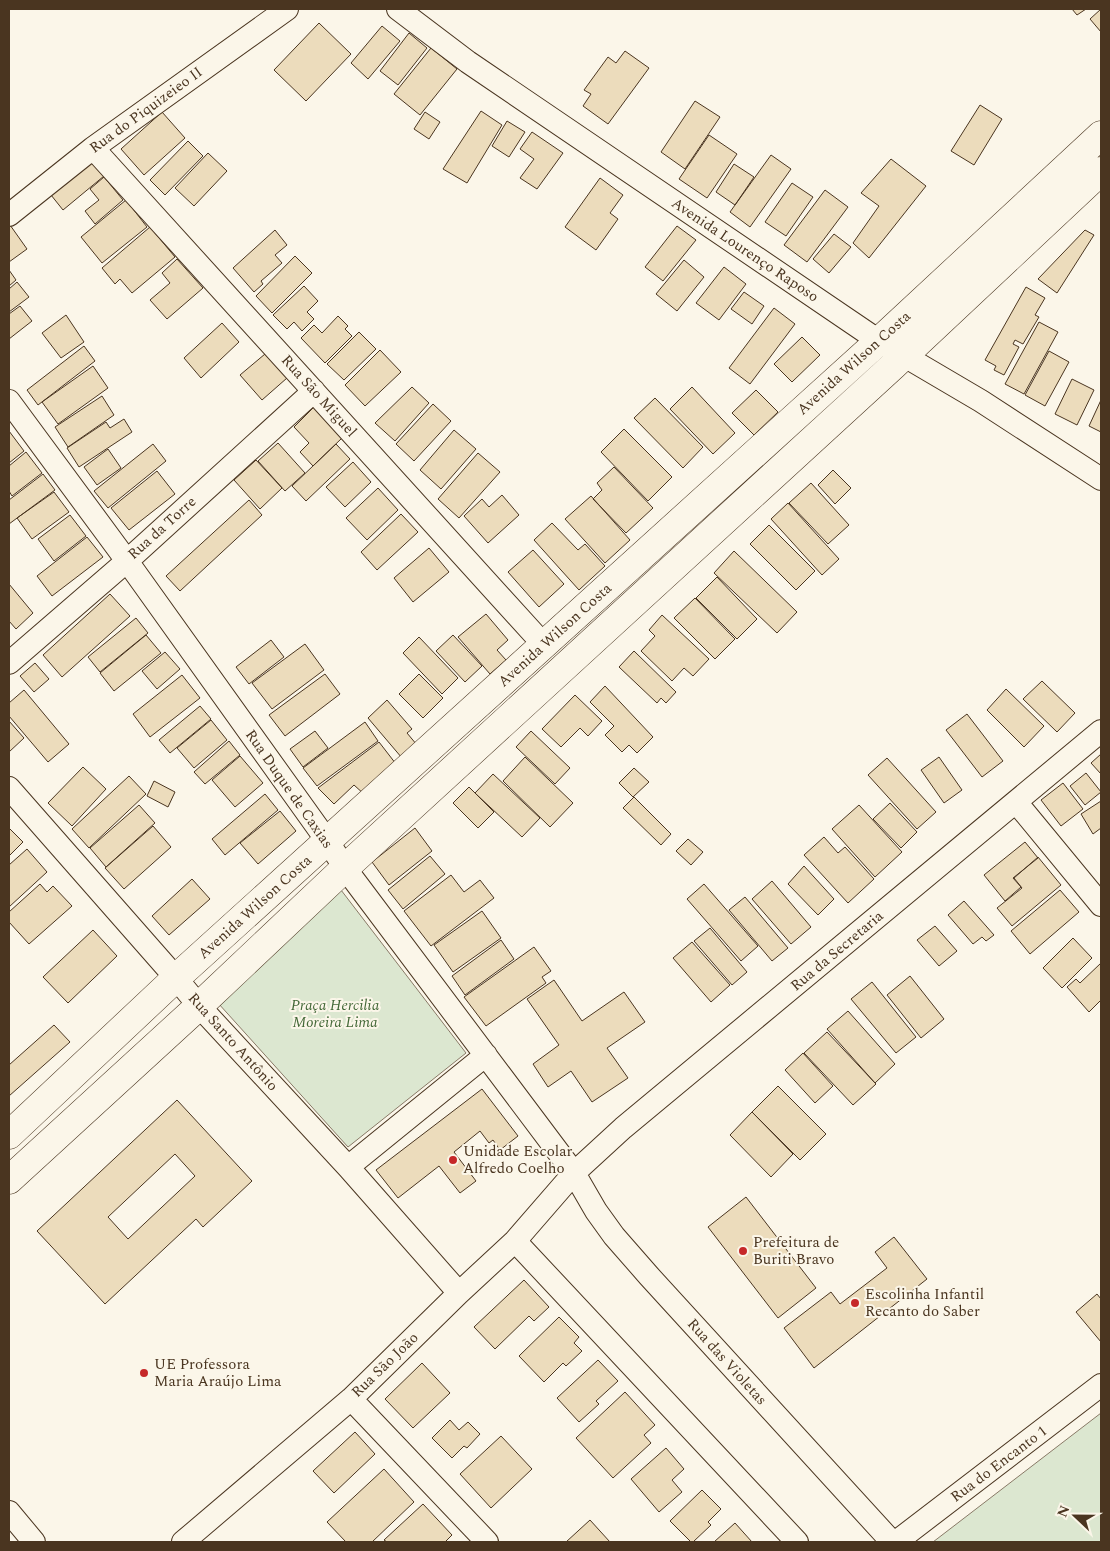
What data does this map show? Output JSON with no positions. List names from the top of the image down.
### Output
{
  "streets": {
    "street": [
      "Rua do Piquizeieo II",
      "Avenida Lourenço Raposo",
      "Avenida Wilson Costa",
      "Rua São Miguel",
      "Rua da Torre",
      "Rua Duque de Caxias",
      "Rua da Secretaria",
      "Rua Santo Antônio",
      "Rua das Violetas",
      "Rua São João",
      "Rua do Encanto 1"
    ]
  },
  "crossings": [
    ["Rua do Piquizeieo II", "Rua São Miguel"],
    ["Avenida Lourenço Raposo", "Avenida Wilson Costa"],
    ["Avenida Wilson Costa", "Rua São Miguel"],
    ["Avenida Wilson Costa", "Rua Duque de Caxias"],
    ["Avenida Wilson Costa", "Rua Santo Antônio"],
    ["Rua São Miguel", "Rua da Torre"],
    ["Rua da Torre", "Rua Duque de Caxias"],
    ["Rua Duque de Caxias", "Rua da Secretaria"],
    ["Rua Duque de Caxias", "Rua das Violetas"],
    ["Rua Duque de Caxias", "Rua São João"],
    ["Rua da Secretaria", "Rua das Violetas"],
    ["Rua da Secretaria", "Rua São João"],
    ["Rua Santo Antônio", "Rua São João"],
    ["Rua das Violetas", "Rua São João"]
  ],
  "parks": ["Praça Hercilia Moreira Lima"],
  "places": [
    "Unidade Escolar Alfredo Coelho",
    "Prefeitura de Buriti Bravo",
    "Escolinha Infantil Recanto do Saber",
    "UE Professora Maria Araújo Lima"
  ],
  "north": "left"
}
